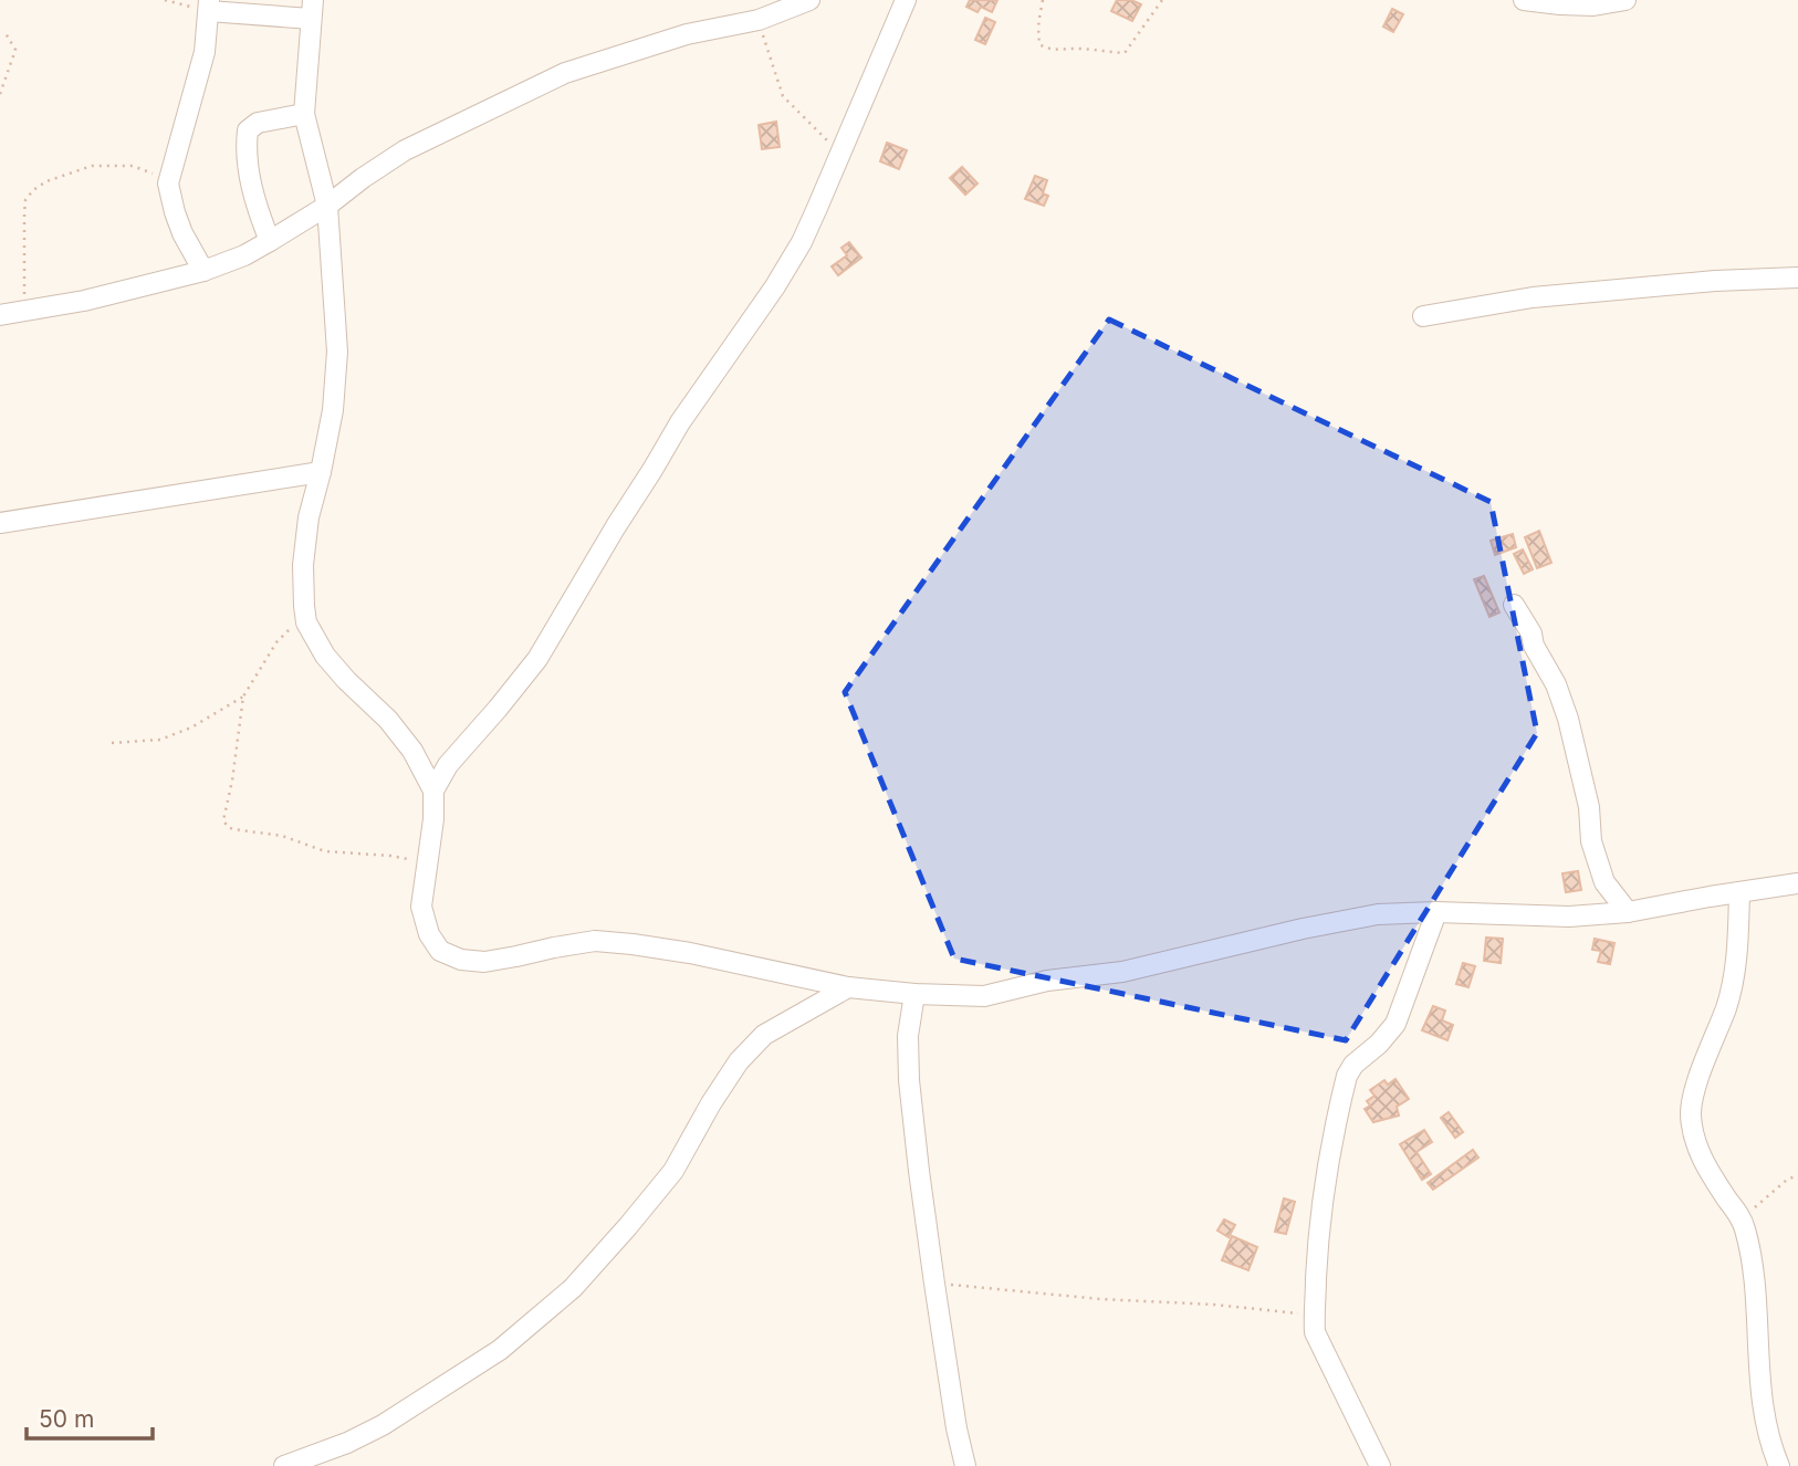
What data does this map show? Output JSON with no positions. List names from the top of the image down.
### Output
{
  "scale_bar": "50 m"
}
